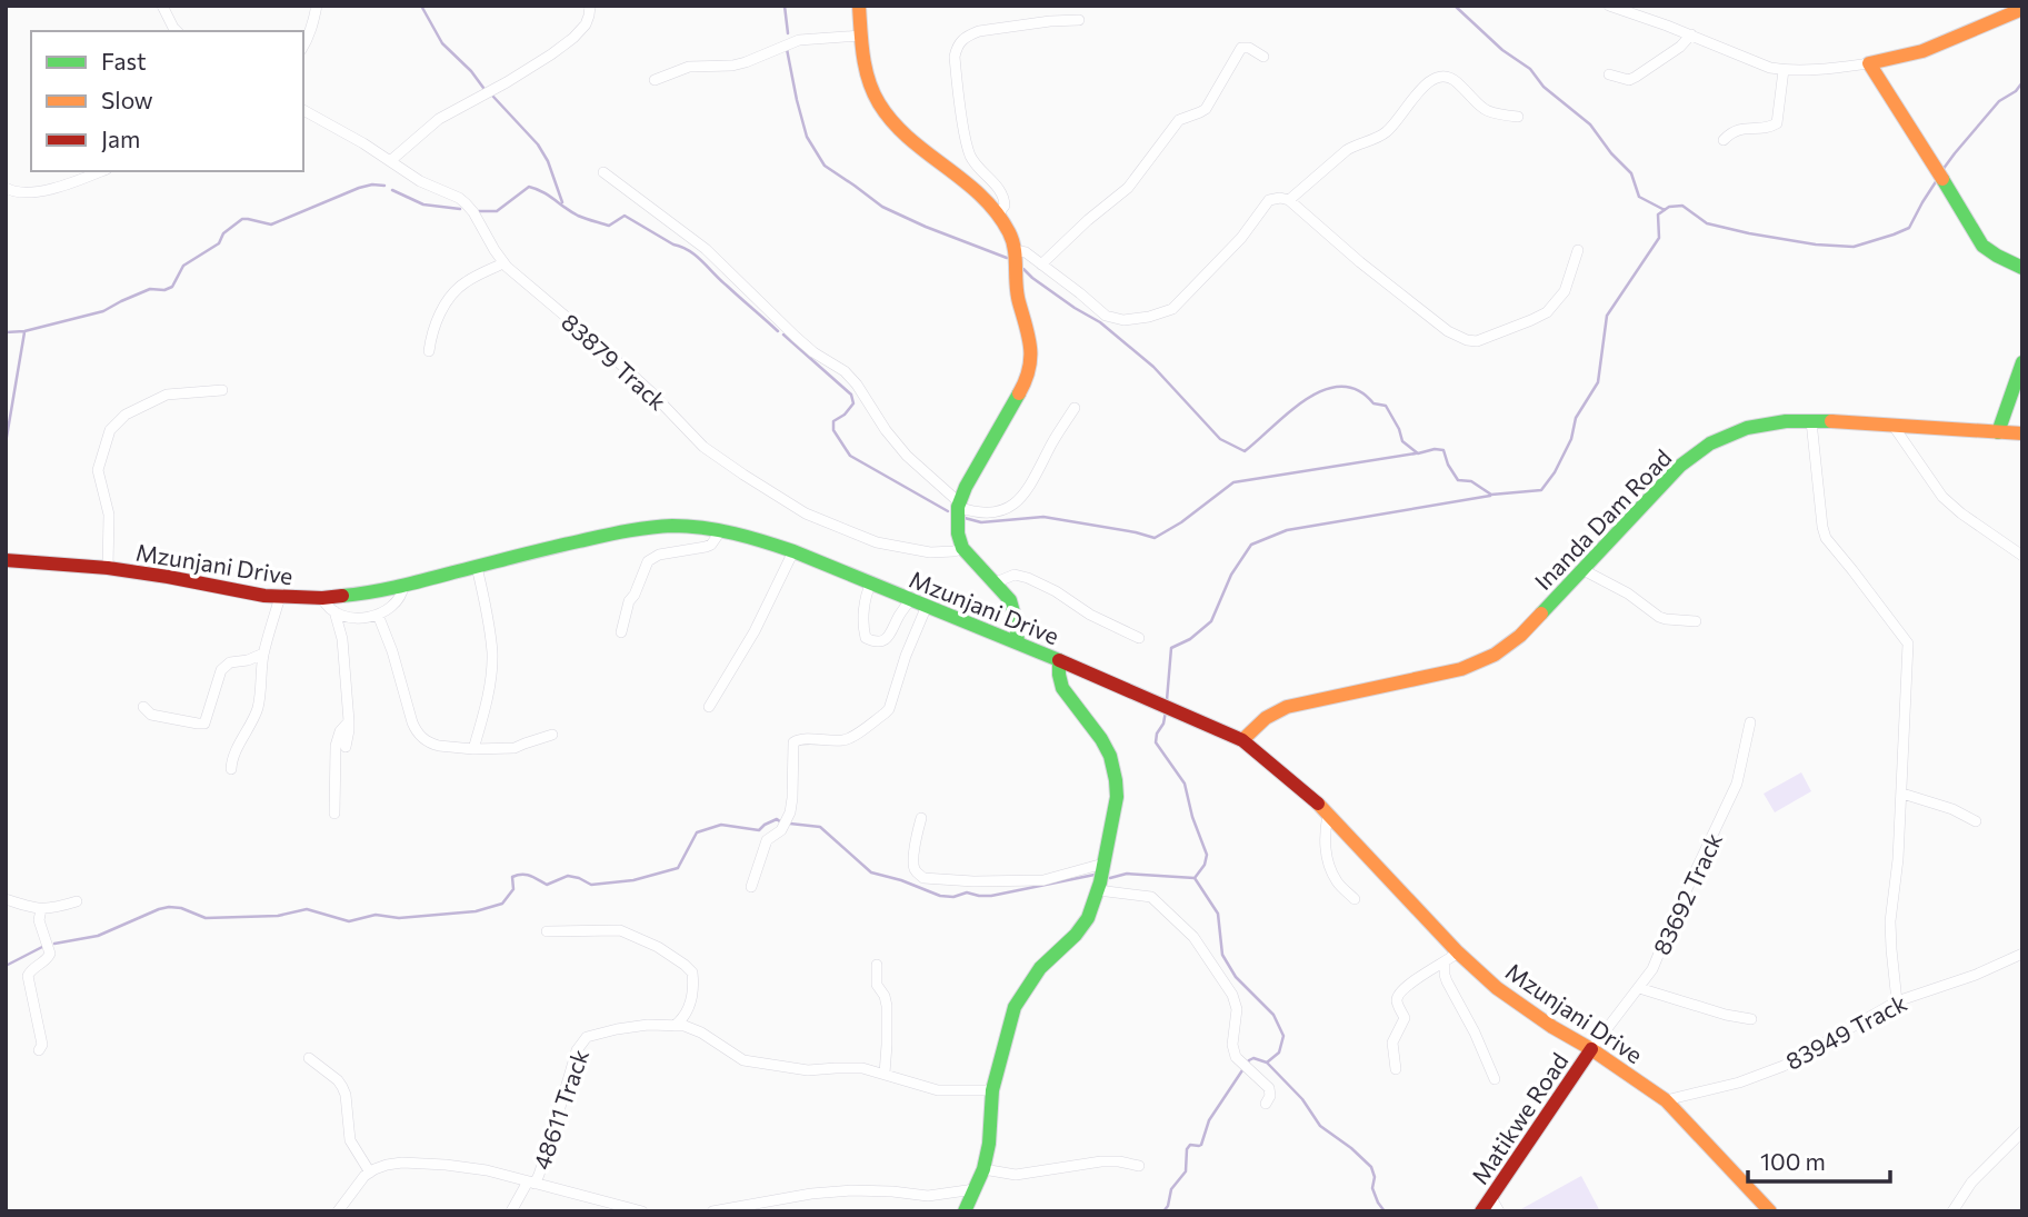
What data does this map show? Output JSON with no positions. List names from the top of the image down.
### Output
{
  "streets": {
    "street": [
      "83879 Track",
      "Inanda Dam Road",
      "Mzunjani Drive",
      "83692 Track",
      "83949 Track",
      "48611 Track",
      "Matikwe Road"
    ]
  },
  "crossings": [
    ["Inanda Dam Road", "Mzunjani Drive"],
    ["Mzunjani Drive", "83692 Track"],
    ["Mzunjani Drive", "83949 Track"],
    ["Mzunjani Drive", "Matikwe Road"],
    ["83692 Track", "Matikwe Road"]
  ],
  "legend": ["Fast", "Slow", "Jam"],
  "scale_bar": "100 m"
}
